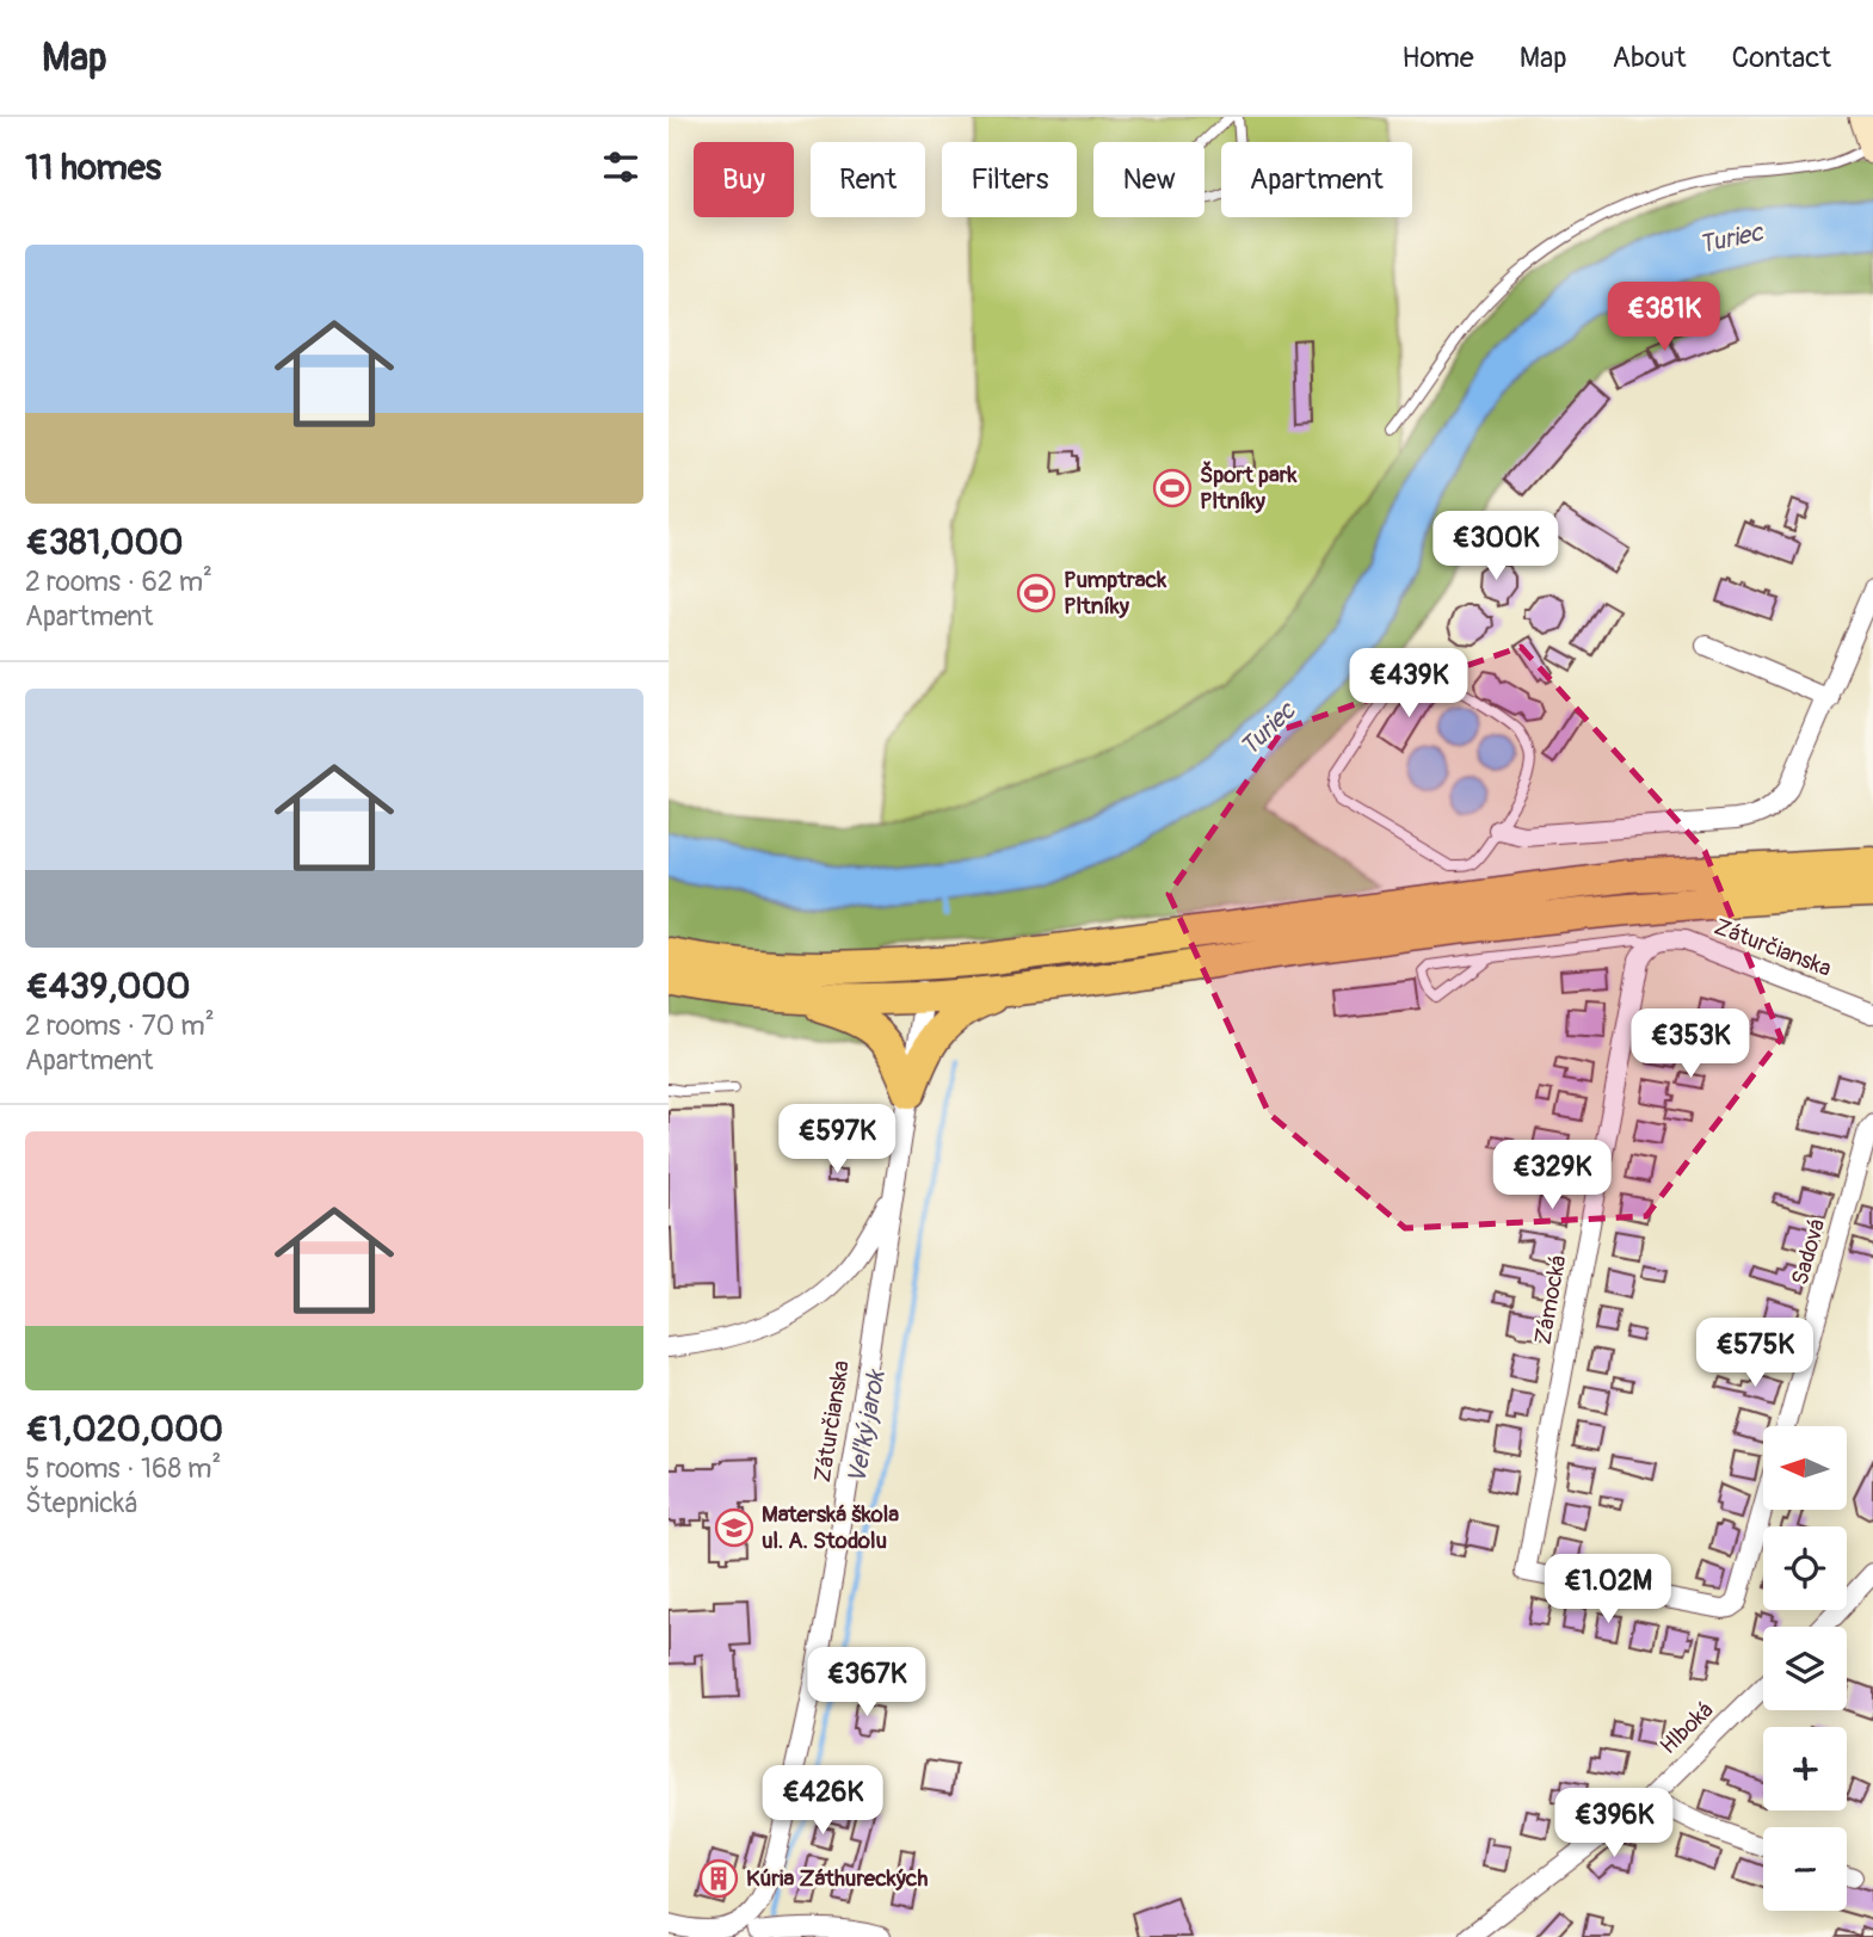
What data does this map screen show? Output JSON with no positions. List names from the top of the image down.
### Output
{
  "streets": {
    "street": [
      "Záturčianska",
      "Sadová",
      "Zámocká",
      "Hlboká"
    ]
  },
  "crossings": [
    ["Záturčianska", "Zámocká"]
  ],
  "water": ["Turiec", "Veľký jarok"],
  "places": {
    "sports": ["Šport park Pltníky", "Pumptrack Pltníky"],
    "school or university": ["Materská škola ul. A. Stodolu"],
    "building": ["Kúria Záthureckých"]
  },
  "north": "left",
  "page": {
    "header": "Map",
    "nav": [
      "Home",
      "Map",
      "About",
      "Contact"
    ],
    "heading": "11 homes",
    "chip": [
      "Buy",
      "Rent",
      "Filters",
      "New",
      "Apartment"
    ],
    "list": [
      {
        "name": "€381,000",
        "note": "2 rooms · 62 m² · Apartment"
      },
      {
        "name": "€439,000",
        "note": "2 rooms · 70 m² · Apartment"
      },
      {
        "name": "€1,020,000",
        "note": "5 rooms · 168 m² · Štepnická"
      }
    ],
    "price": [
      "€381K",
      "€300K",
      "€439K",
      "€353K",
      "€597K",
      "€329K",
      "€575K",
      "€1.02M",
      "€367K",
      "€426K",
      "€396K"
    ],
    "map_buttons": ["+", "−"]
  }
}
